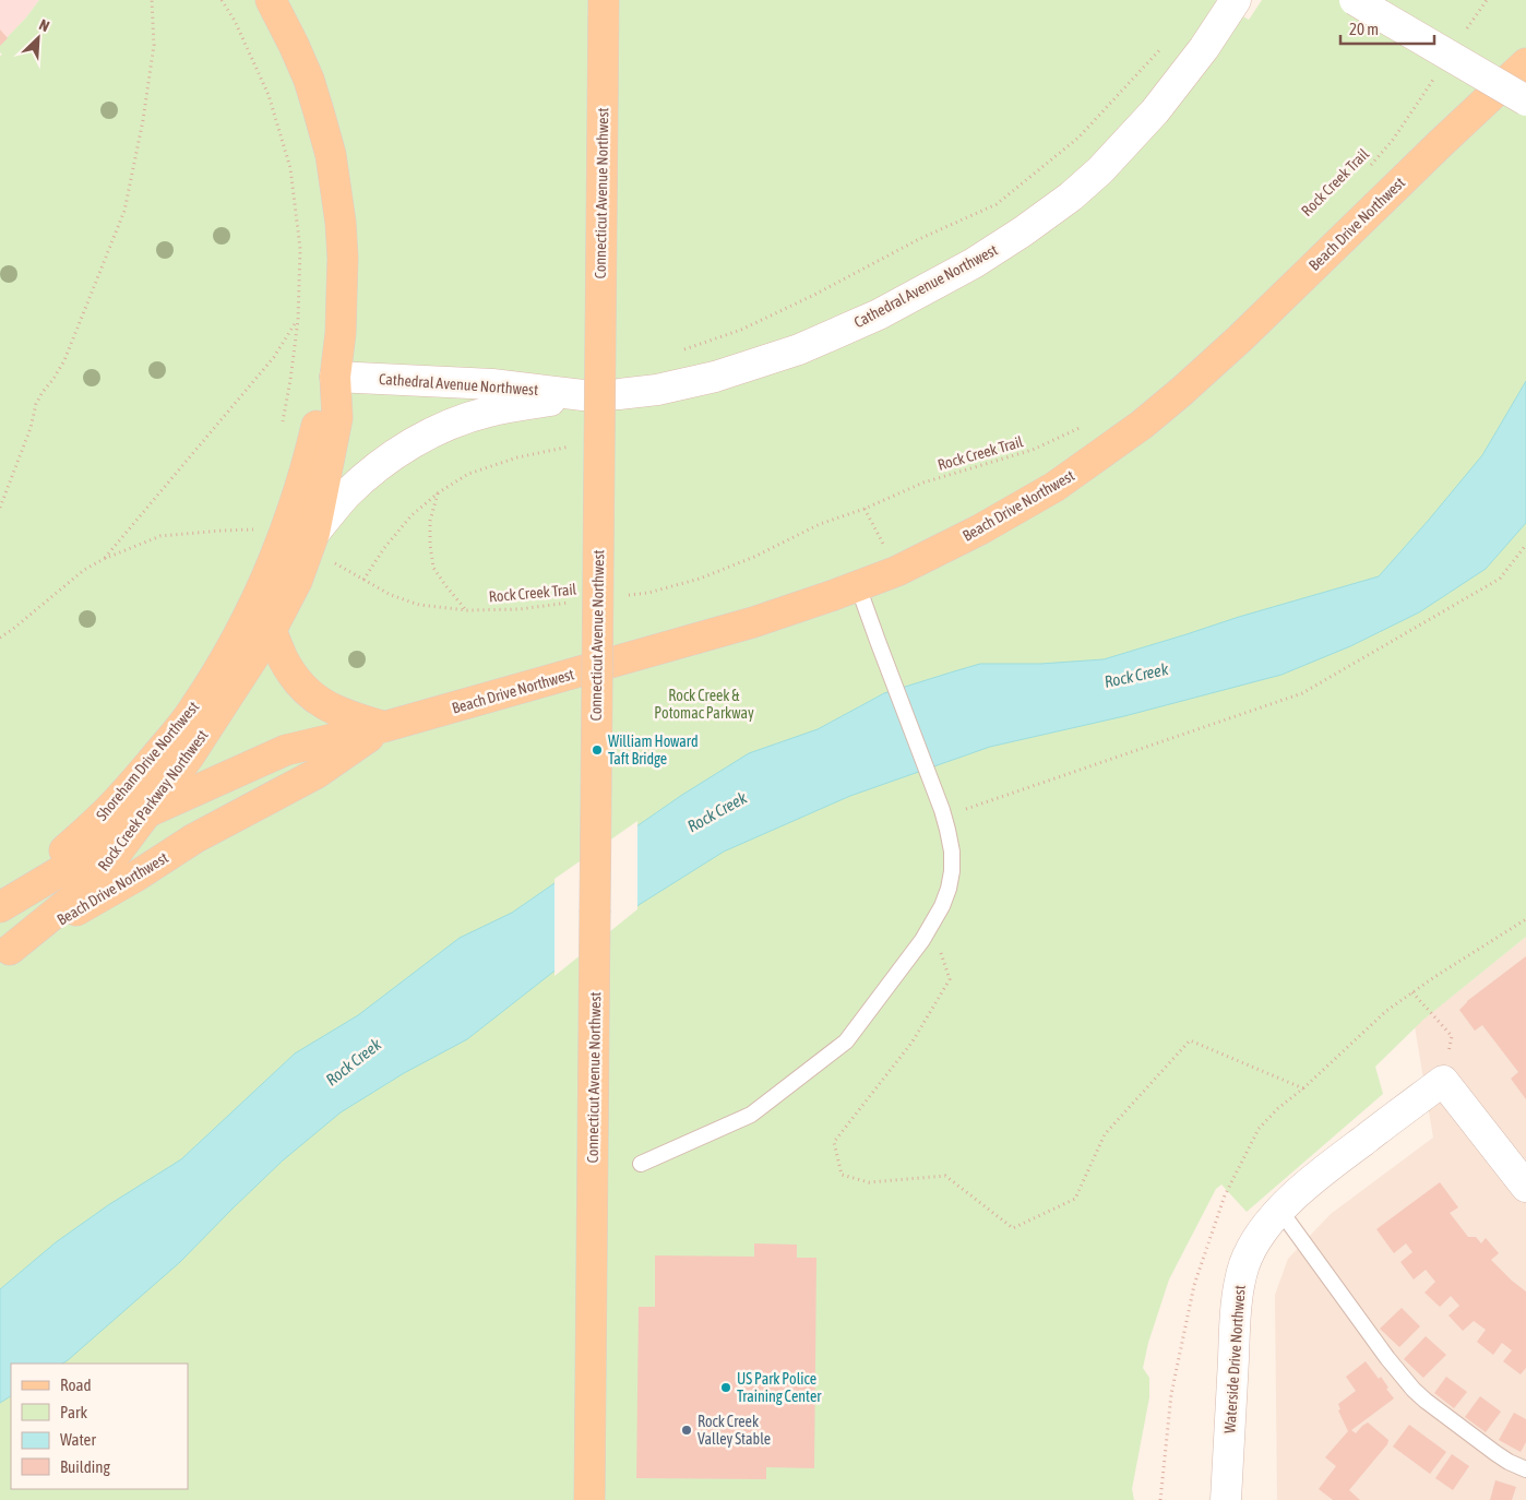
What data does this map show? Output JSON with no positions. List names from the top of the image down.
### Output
{
  "streets": {
    "main road": [
      "Connecticut Avenue Northwest",
      "Beach Drive Northwest",
      "Shoreham Drive Northwest",
      "Rock Creek Parkway Northwest"
    ],
    "street": ["Cathedral Avenue Northwest", "Waterside Drive Northwest"],
    "path": ["Rock Creek Trail"]
  },
  "crossings": [
    ["Beach Drive Northwest", "Shoreham Drive Northwest"],
    ["Beach Drive Northwest", "Rock Creek Parkway Northwest"],
    ["Cathedral Avenue Northwest", "Shoreham Drive Northwest"],
    ["Shoreham Drive Northwest", "Rock Creek Parkway Northwest"]
  ],
  "water": ["Rock Creek"],
  "parks": ["Rock Creek & Potomac Parkway"],
  "places": ["William Howard Taft Bridge", "US Park Police Training Center", "Rock Creek Valley Stable"],
  "legend": [
    "Road",
    "Park",
    "Water",
    "Building"
  ],
  "scale_bar": "20 m",
  "north": "top right"
}
